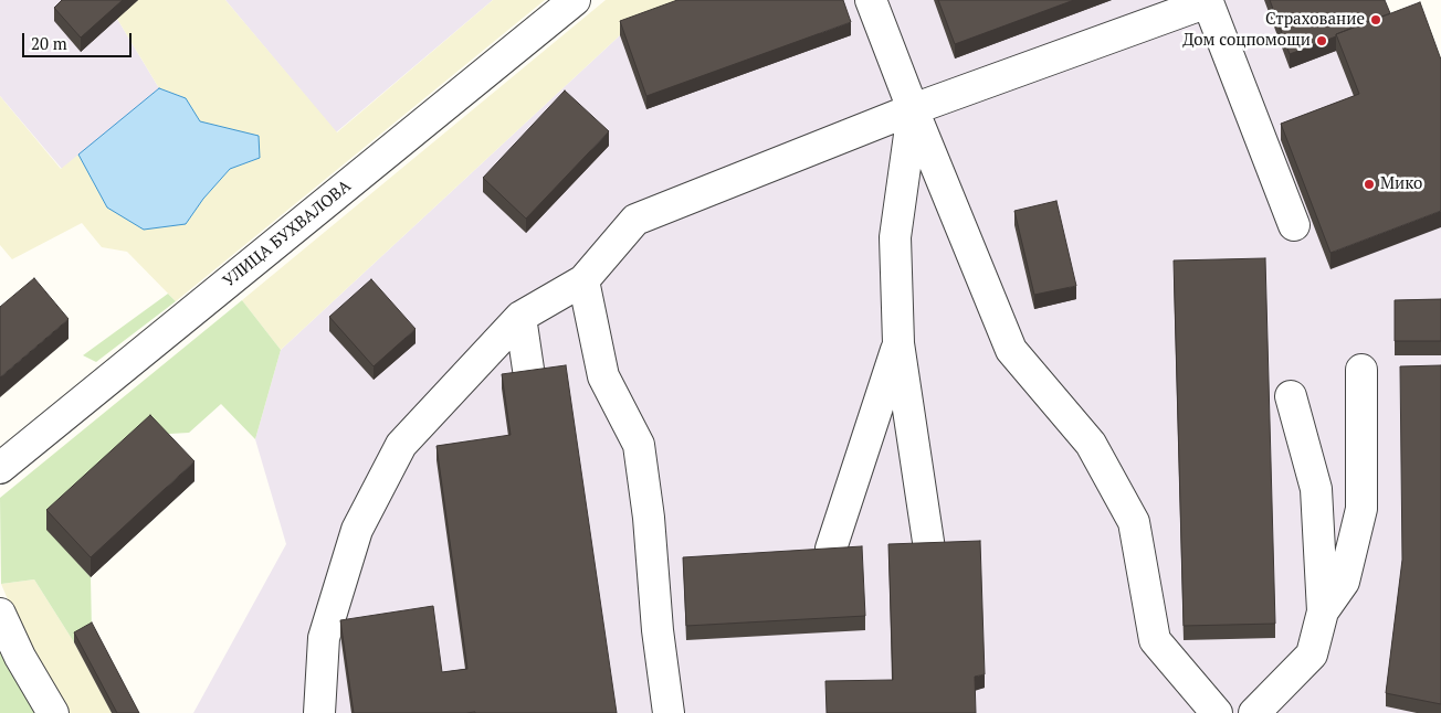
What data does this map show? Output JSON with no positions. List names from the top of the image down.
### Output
{
  "streets": {
    "street": ["УЛИЦА БУХВАЛОВА"]
  },
  "places": ["Страхование", "Дом соцпомощи", "Мико"],
  "scale_bar": "20 m"
}
